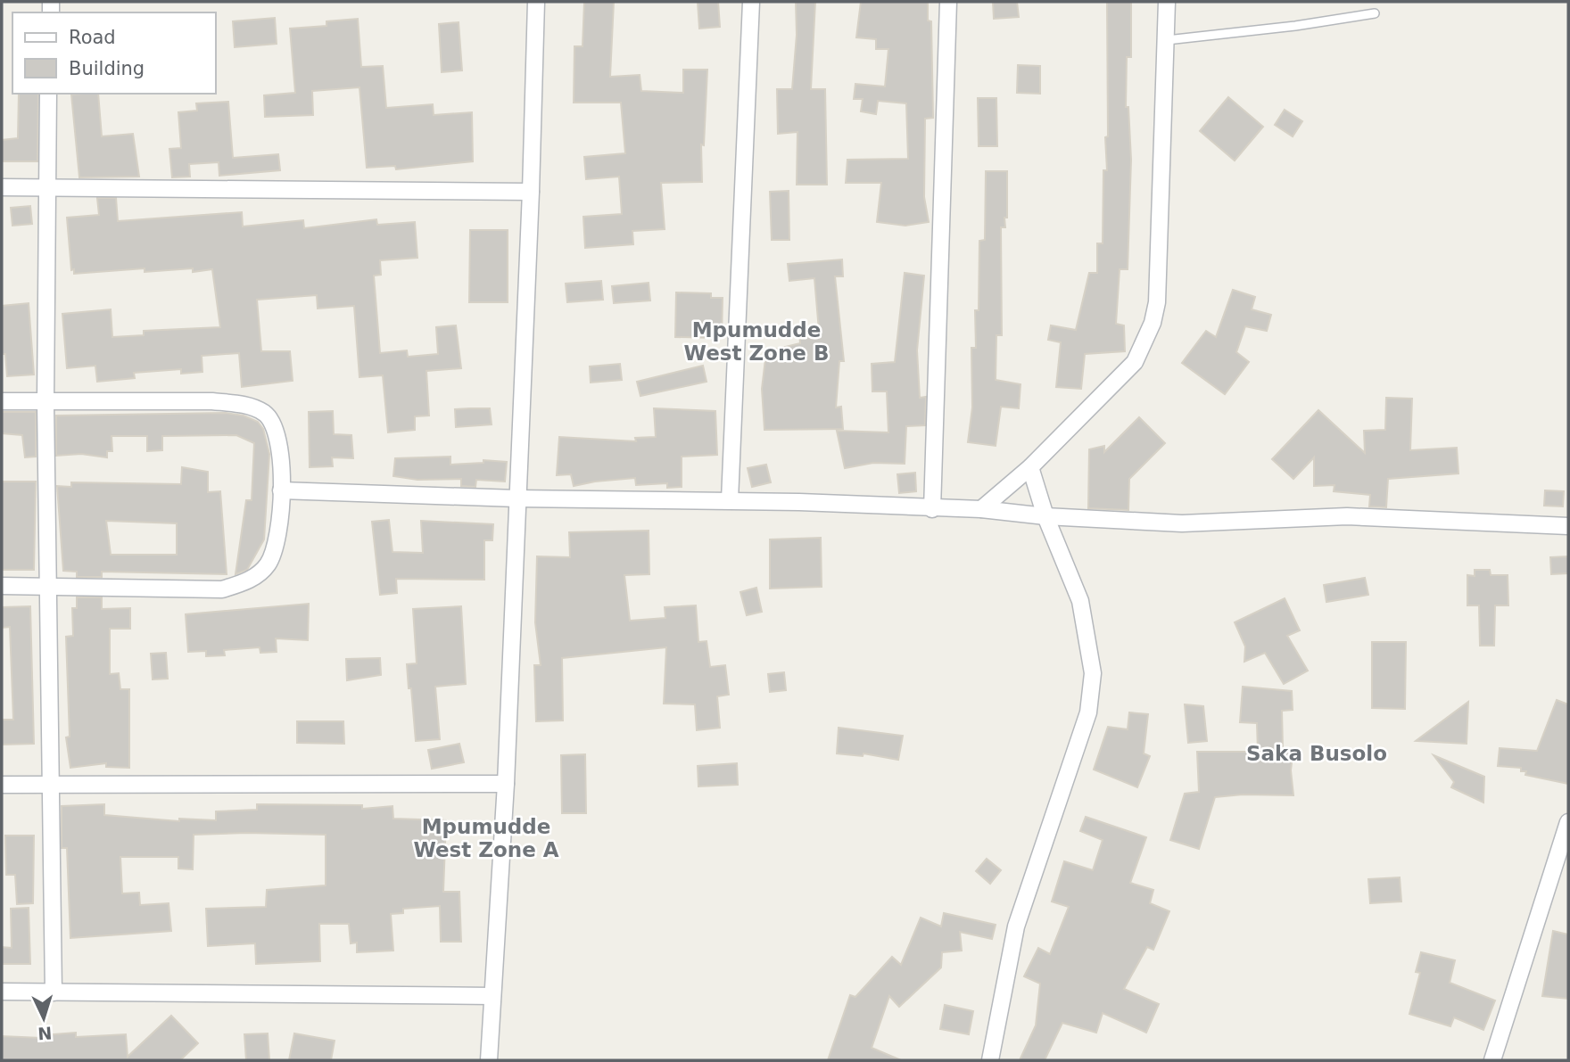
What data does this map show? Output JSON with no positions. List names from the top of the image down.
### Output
{
  "districts": ["Mpumudde West Zone B", "Saka Busolo", "Mpumudde West Zone A"],
  "legend": ["Road", "Building"],
  "north": "bottom"
}
